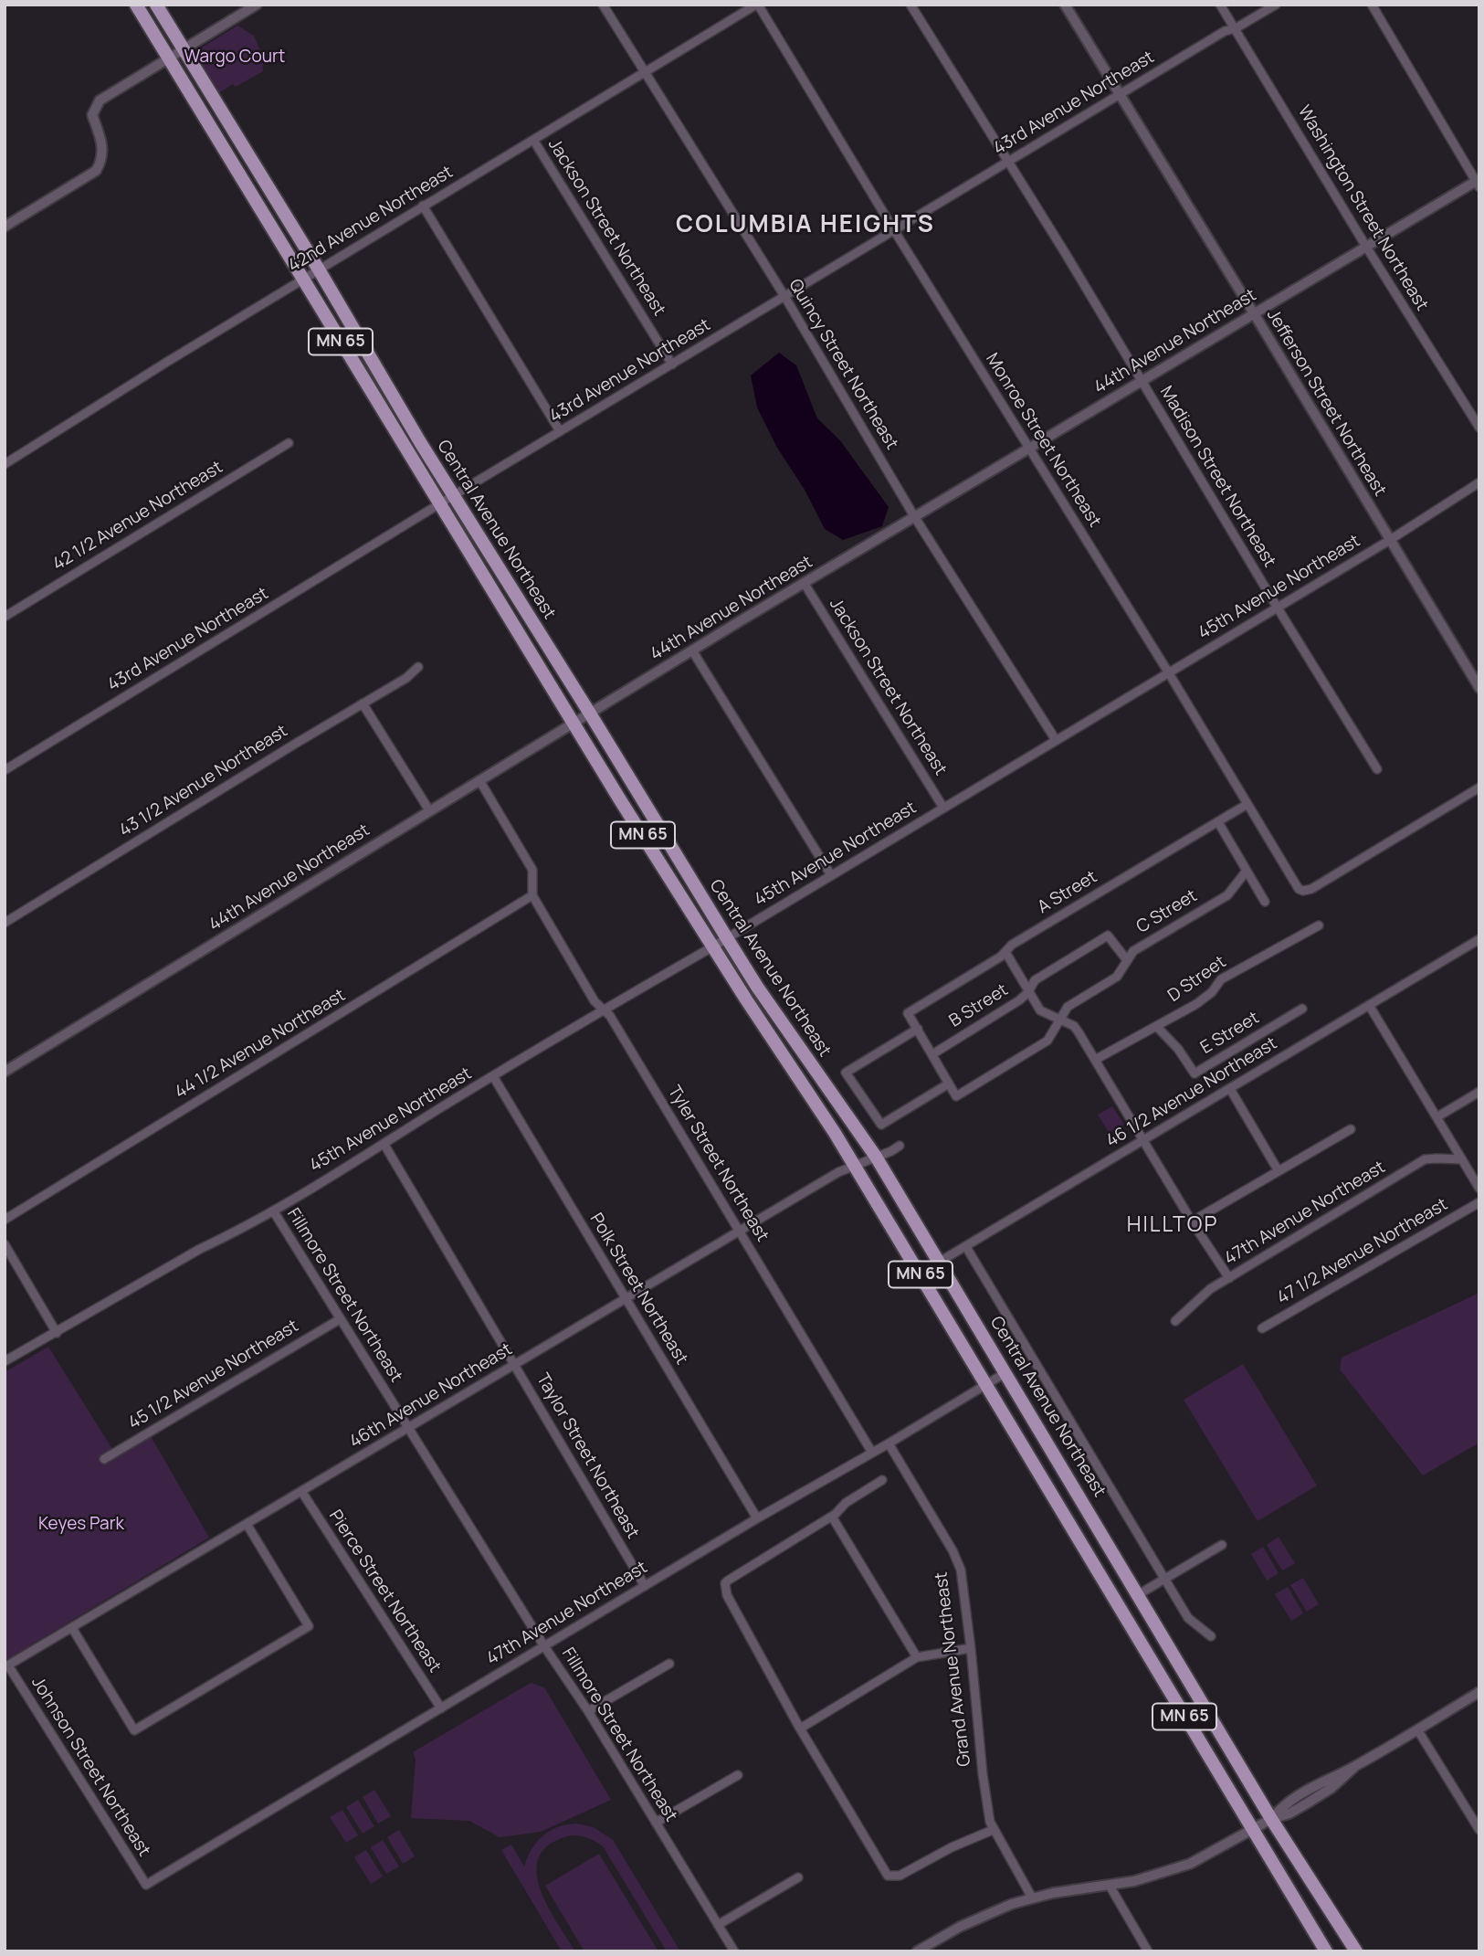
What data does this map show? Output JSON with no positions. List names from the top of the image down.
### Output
{
  "streets": {
    "main road": ["MN 65", "Central Avenue Northeast"],
    "street": [
      "43rd Avenue Northeast",
      "Washington Street Northeast",
      "42nd Avenue Northeast",
      "Jackson Street Northeast",
      "44th Avenue Northeast",
      "Quincy Street Northeast",
      "Jefferson Street Northeast",
      "Monroe Street Northeast",
      "Madison Street Northeast",
      "42 1/2 Avenue Northeast",
      "45th Avenue Northeast",
      "43 1/2 Avenue Northeast",
      "A Street",
      "C Street",
      "D Street",
      "B Street",
      "E Street",
      "44 1/2 Avenue Northeast",
      "46 1/2 Avenue Northeast",
      "Tyler Street Northeast",
      "47th Avenue Northeast",
      "47 1/2 Avenue Northeast",
      "Polk Street Northeast",
      "Fillmore Street Northeast",
      "45 1/2 Avenue Northeast",
      "46th Avenue Northeast",
      "Taylor Street Northeast",
      "Pierce Street Northeast",
      "Grand Avenue Northeast",
      "Johnson Street Northeast"
    ]
  },
  "crossings": [
    ["43rd Avenue Northeast", "Washington Street Northeast"],
    ["43rd Avenue Northeast", "Jackson Street Northeast"],
    ["43rd Avenue Northeast", "Quincy Street Northeast"],
    ["43rd Avenue Northeast", "Jefferson Street Northeast"],
    ["43rd Avenue Northeast", "Monroe Street Northeast"],
    ["43rd Avenue Northeast", "Madison Street Northeast"],
    ["43rd Avenue Northeast", "Central Avenue Northeast"],
    ["Washington Street Northeast", "44th Avenue Northeast"],
    ["42nd Avenue Northeast", "Jackson Street Northeast"],
    ["42nd Avenue Northeast", "Quincy Street Northeast"],
    ["42nd Avenue Northeast", "Monroe Street Northeast"],
    ["42nd Avenue Northeast", "Central Avenue Northeast"],
    ["Jackson Street Northeast", "44th Avenue Northeast"],
    ["Jackson Street Northeast", "45th Avenue Northeast"],
    ["44th Avenue Northeast", "Quincy Street Northeast"],
    ["44th Avenue Northeast", "Jefferson Street Northeast"],
    ["44th Avenue Northeast", "Monroe Street Northeast"],
    ["44th Avenue Northeast", "Madison Street Northeast"],
    ["44th Avenue Northeast", "Central Avenue Northeast"],
    ["Quincy Street Northeast", "45th Avenue Northeast"],
    ["Jefferson Street Northeast", "45th Avenue Northeast"],
    ["Monroe Street Northeast", "45th Avenue Northeast"],
    ["Monroe Street Northeast", "A Street"],
    ["Madison Street Northeast", "45th Avenue Northeast"],
    ["Central Avenue Northeast", "45th Avenue Northeast"],
    ["Central Avenue Northeast", "46 1/2 Avenue Northeast"],
    ["Central Avenue Northeast", "47th Avenue Northeast"],
    ["Central Avenue Northeast", "46th Avenue Northeast"],
    ["45th Avenue Northeast", "Tyler Street Northeast"],
    ["45th Avenue Northeast", "Polk Street Northeast"],
    ["45th Avenue Northeast", "Fillmore Street Northeast"],
    ["45th Avenue Northeast", "Taylor Street Northeast"],
    ["C Street", "B Street"],
    ["D Street", "E Street"],
    ["44 1/2 Avenue Northeast", "Tyler Street Northeast"],
    ["Tyler Street Northeast", "47th Avenue Northeast"],
    ["Tyler Street Northeast", "46th Avenue Northeast"],
    ["47th Avenue Northeast", "Polk Street Northeast"],
    ["47th Avenue Northeast", "Fillmore Street Northeast"],
    ["47th Avenue Northeast", "Taylor Street Northeast"],
    ["47th Avenue Northeast", "Pierce Street Northeast"],
    ["47th Avenue Northeast", "Grand Avenue Northeast"],
    ["47th Avenue Northeast", "Johnson Street Northeast"],
    ["Polk Street Northeast", "46th Avenue Northeast"],
    ["Fillmore Street Northeast", "45 1/2 Avenue Northeast"],
    ["Fillmore Street Northeast", "46th Avenue Northeast"],
    ["46th Avenue Northeast", "Taylor Street Northeast"],
    ["46th Avenue Northeast", "Pierce Street Northeast"],
    ["46th Avenue Northeast", "Johnson Street Northeast"]
  ],
  "districts": ["COLUMBIA HEIGHTS", "HILLTOP"],
  "parks": ["Wargo Court", "Keyes Park"]
}
